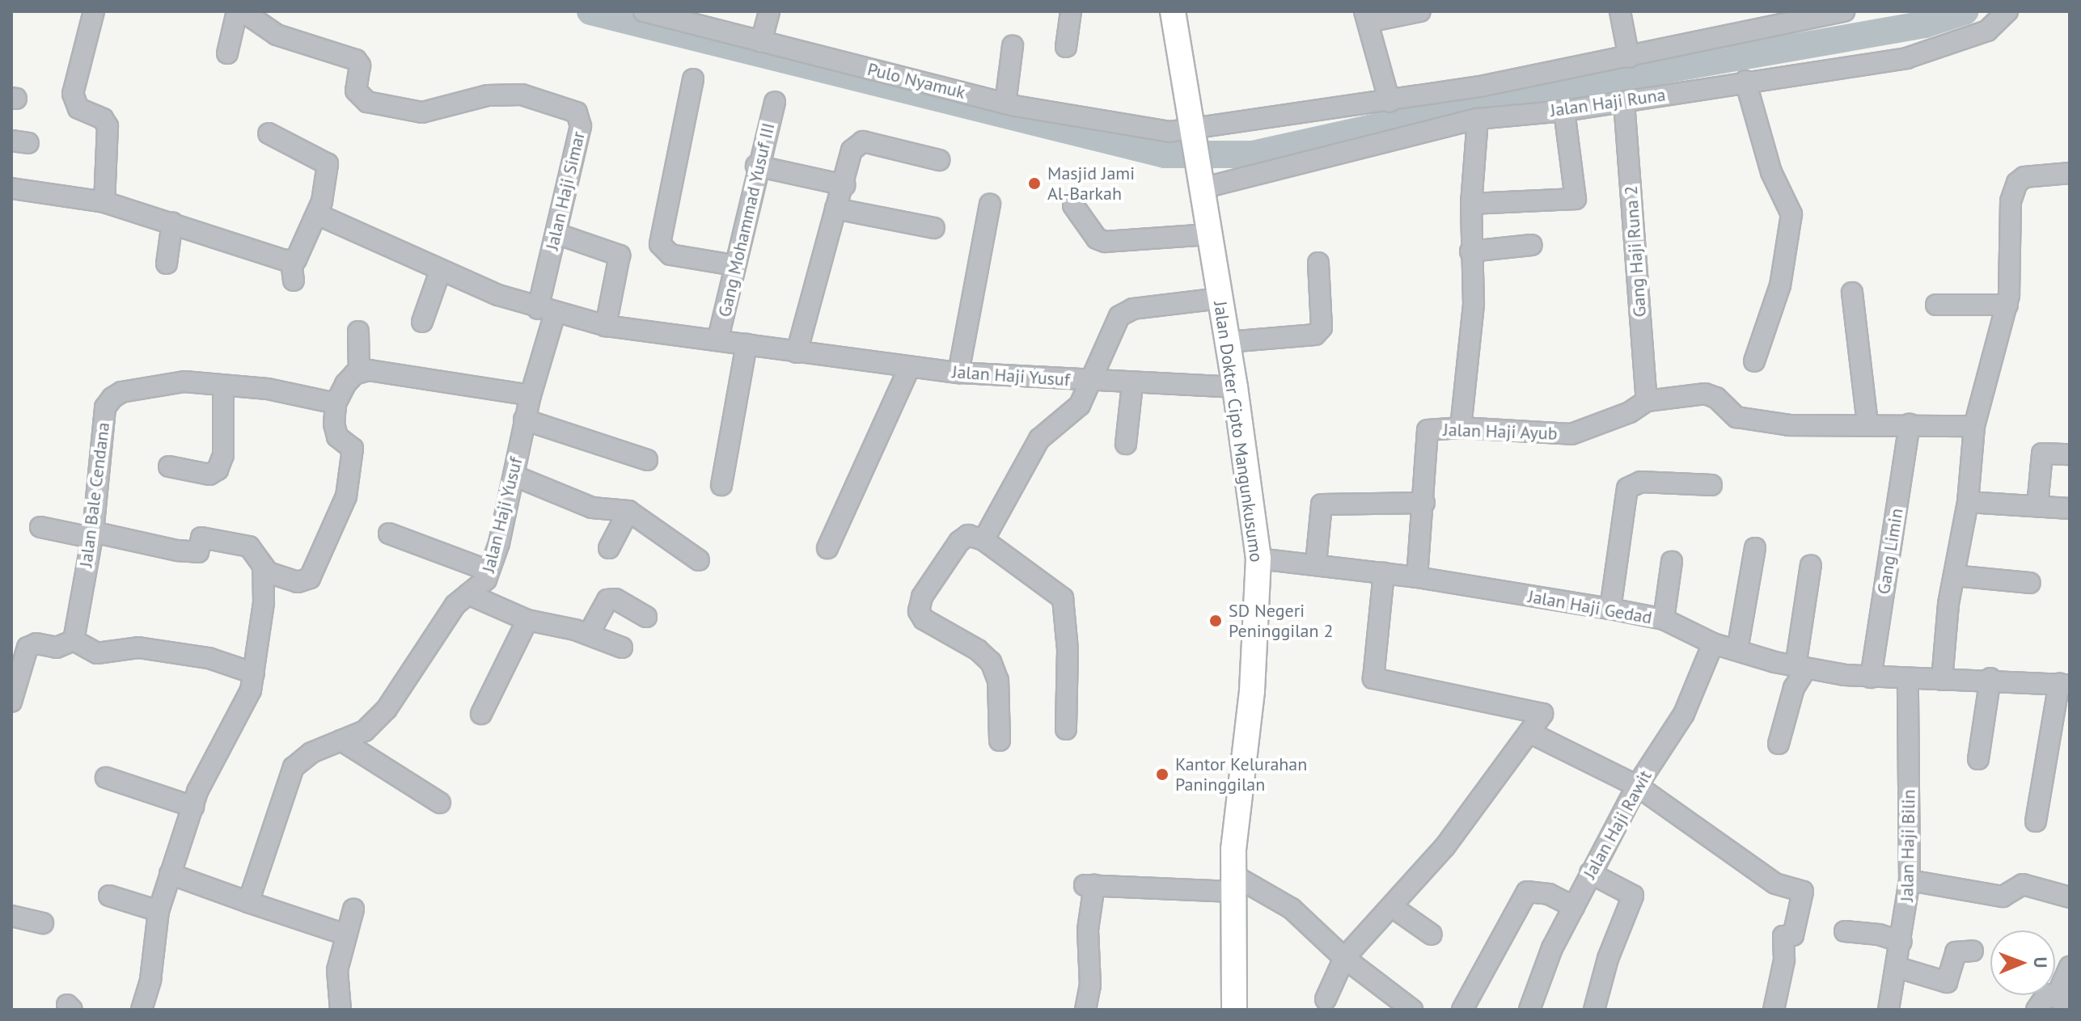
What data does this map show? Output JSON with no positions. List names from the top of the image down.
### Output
{
  "streets": {
    "main road": ["Jalan Dokter Cipto Mangunkusumo"],
    "street": [
      "Pulo Nyamuk",
      "Jalan Haji Runa",
      "Jalan Haji Simar",
      "Gang Mohammad Yusuf III",
      "Gang Haji Runa 2",
      "Jalan Haji Yusuf",
      "Jalan Haji Ayub",
      "Jalan Bale Cendana",
      "Gang Limin",
      "Jalan Haji Gedad",
      "Jalan Haji Rawit",
      "Jalan Haji Bilin"
    ]
  },
  "crossings": [
    ["Pulo Nyamuk", "Jalan Dokter Cipto Mangunkusumo"],
    ["Jalan Haji Runa", "Gang Haji Runa 2"],
    ["Jalan Haji Runa", "Jalan Dokter Cipto Mangunkusumo"],
    ["Jalan Haji Simar", "Jalan Haji Yusuf"],
    ["Gang Mohammad Yusuf III", "Jalan Haji Yusuf"],
    ["Gang Haji Runa 2", "Jalan Haji Ayub"],
    ["Jalan Haji Yusuf", "Jalan Dokter Cipto Mangunkusumo"],
    ["Jalan Dokter Cipto Mangunkusumo", "Jalan Haji Gedad"],
    ["Jalan Haji Ayub", "Gang Limin"],
    ["Jalan Haji Ayub", "Jalan Haji Gedad"],
    ["Gang Limin", "Jalan Haji Gedad"],
    ["Jalan Haji Gedad", "Jalan Haji Rawit"],
    ["Jalan Haji Gedad", "Jalan Haji Bilin"]
  ],
  "places": ["Masjid Jami Al-Barkah", "SD Negeri Peninggilan 2", "Kantor Kelurahan Paninggilan"],
  "north": "right"
}
